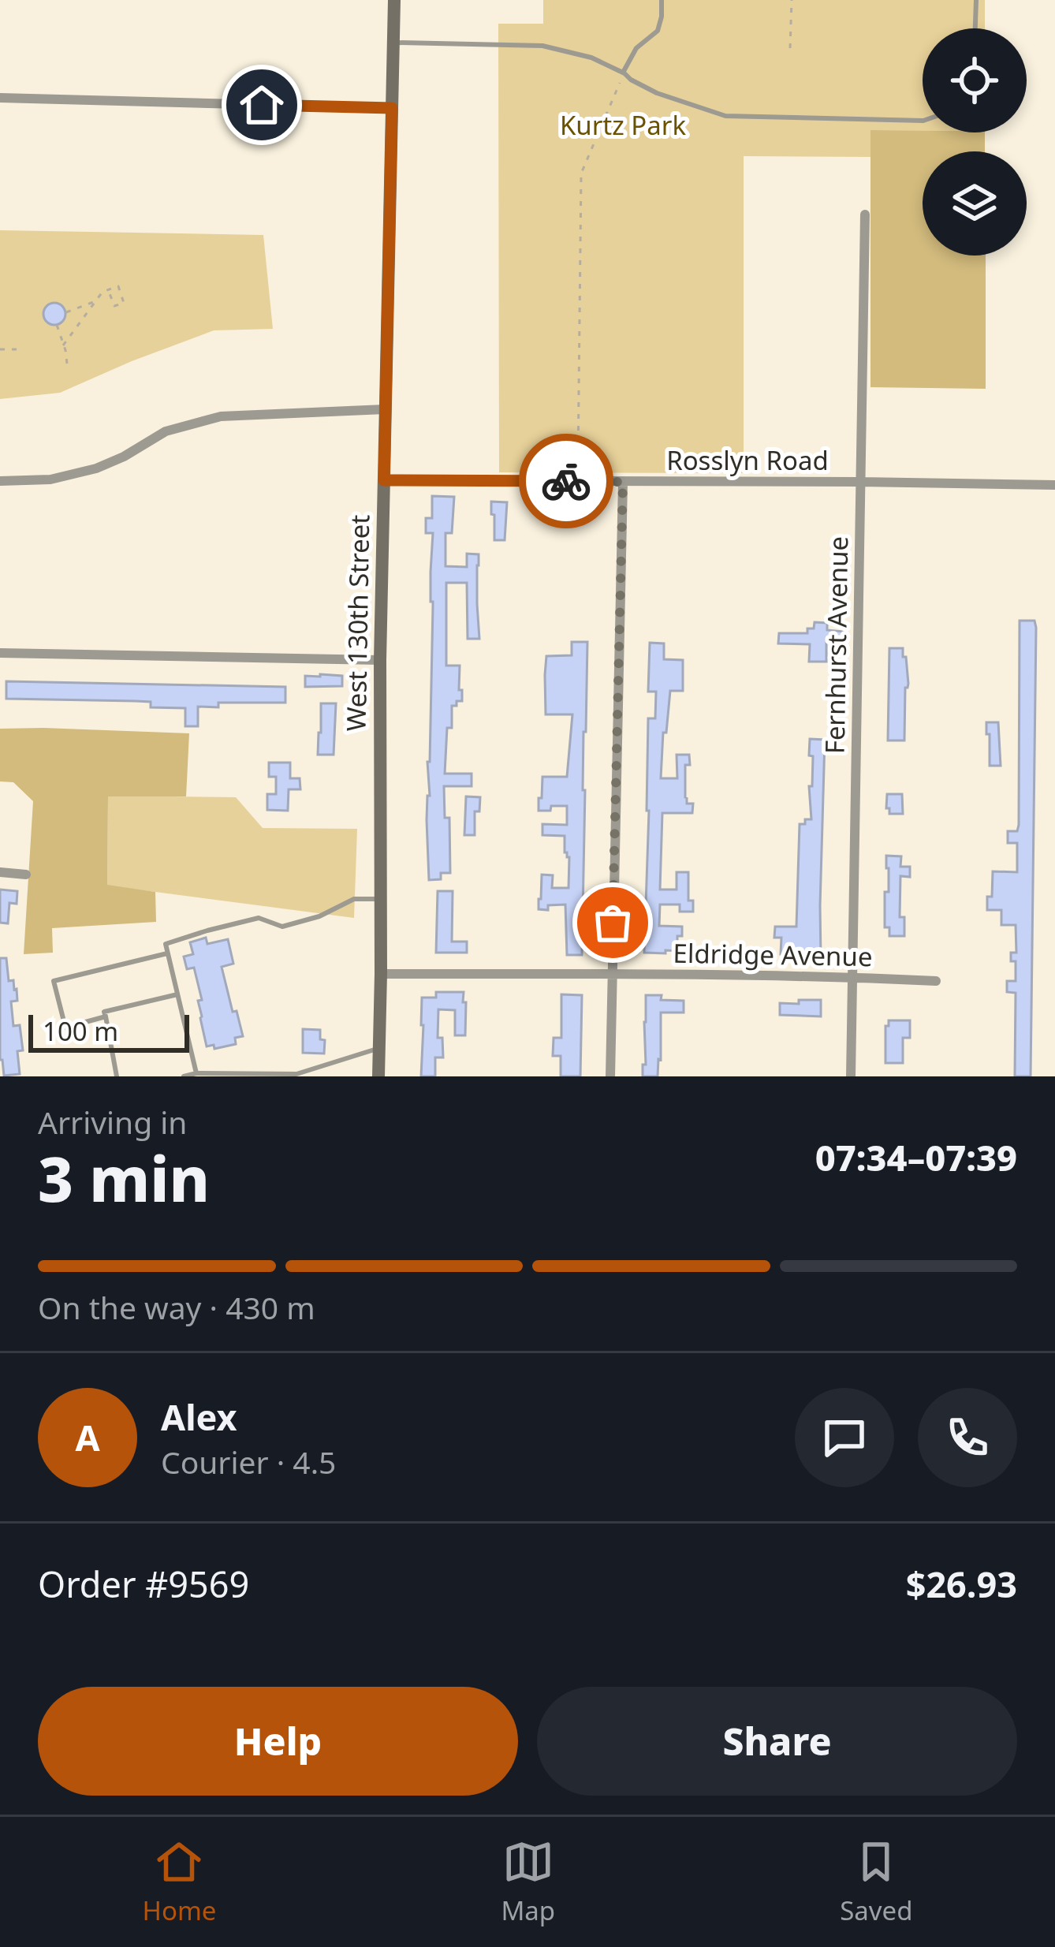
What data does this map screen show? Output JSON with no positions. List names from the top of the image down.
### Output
{
  "streets": {
    "main road": ["West 130th Street"],
    "street": ["Rosslyn Road", "Fernhurst Avenue", "Eldridge Avenue"]
  },
  "crossings": [
    ["Rosslyn Road", "West 130th Street"],
    ["Rosslyn Road", "Fernhurst Avenue"],
    ["West 130th Street", "Eldridge Avenue"],
    ["Fernhurst Avenue", "Eldridge Avenue"]
  ],
  "parks": ["Kurtz Park"],
  "scale_bar": "100 m",
  "page": {
    "scale": "100 m",
    "heading": ["3 min", "Arriving in", "07:34–07:39"],
    "panel": [
      "Alex",
      "Courier · 4.5",
      "Order #9569",
      "$26.93"
    ],
    "bar": "On the way · 430 m",
    "round": "A",
    "buttons": ["Help", "Share"],
    "tabs": ["Home", "Map", "Saved"]
  }
}
